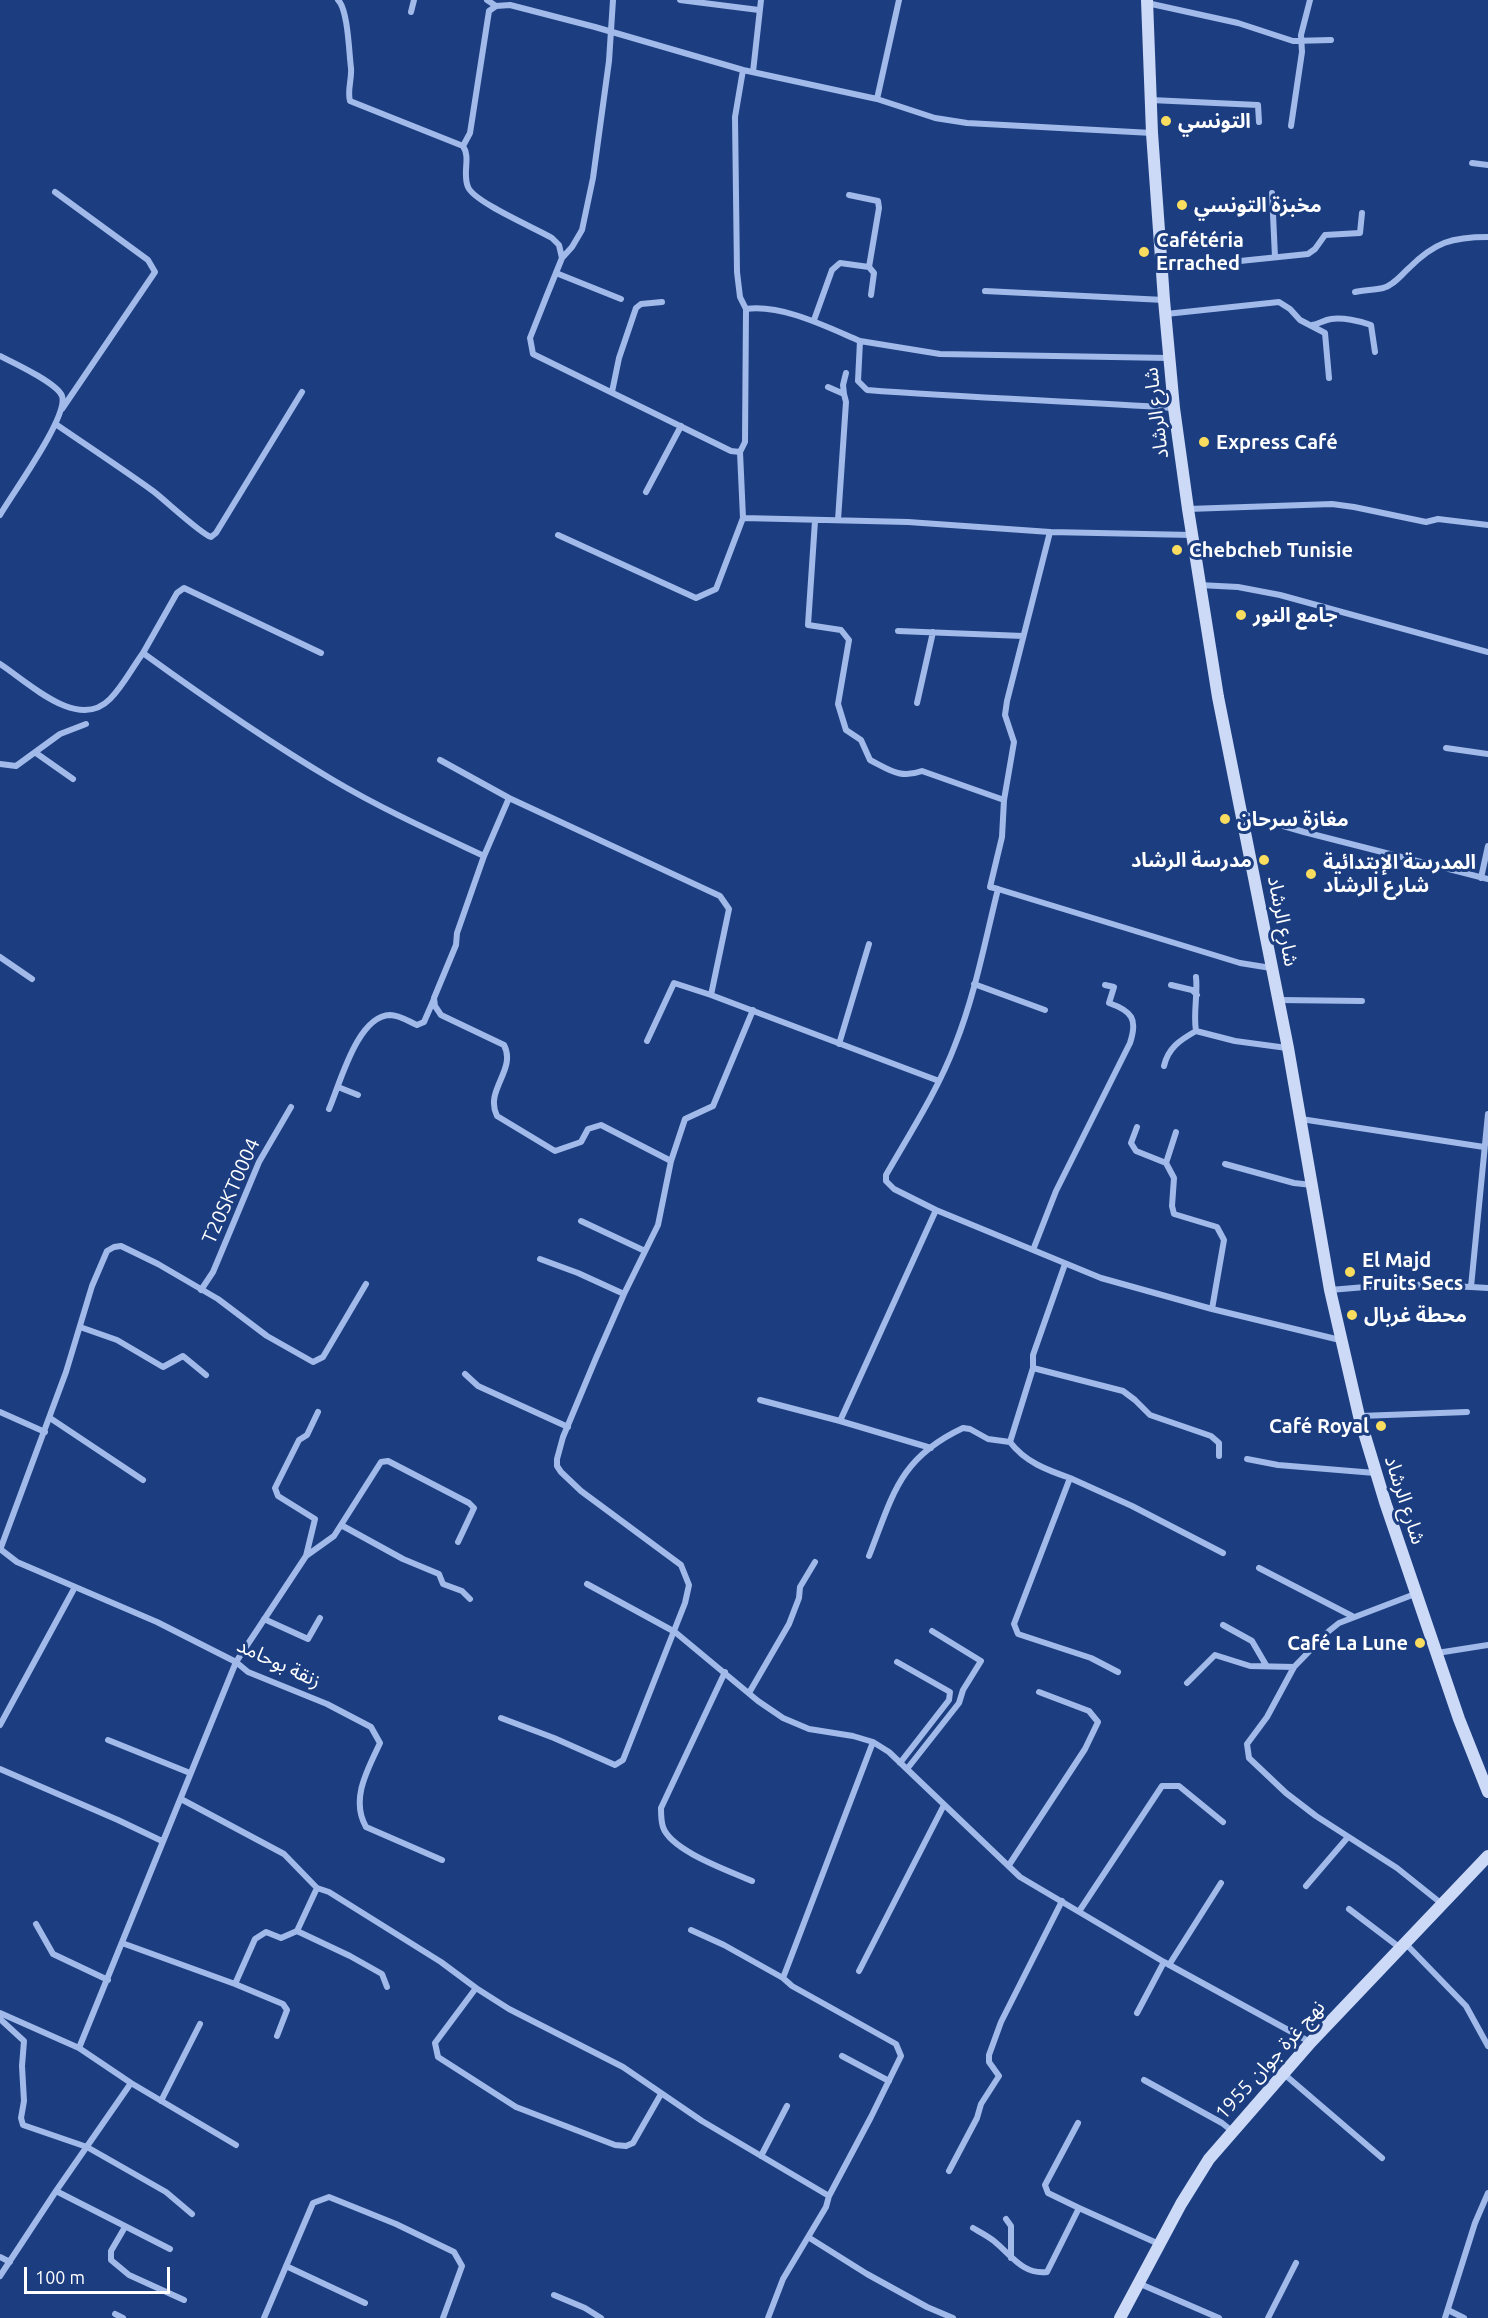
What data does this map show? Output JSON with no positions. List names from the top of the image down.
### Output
{
  "streets": {
    "street": [
      "شارع الرشاد",
      "T20SKT0004",
      "زنقة بوحامد",
      "نهج غرة جوان 1955"
    ]
  },
  "places": [
    "التونسي",
    "مخبزة التونسي",
    "Cafétéria Errached",
    "Express Café",
    "Chebcheb Tunisie",
    "جامع النور",
    "مغازة سرحان",
    "مدرسة الرشاد",
    "المدرسة الإبتدائية شارع الرشاد",
    "El Majd Fruits Secs",
    "محطة غربال",
    "Café Royal",
    "Café La Lune"
  ],
  "scale_bar": "100 m"
}
